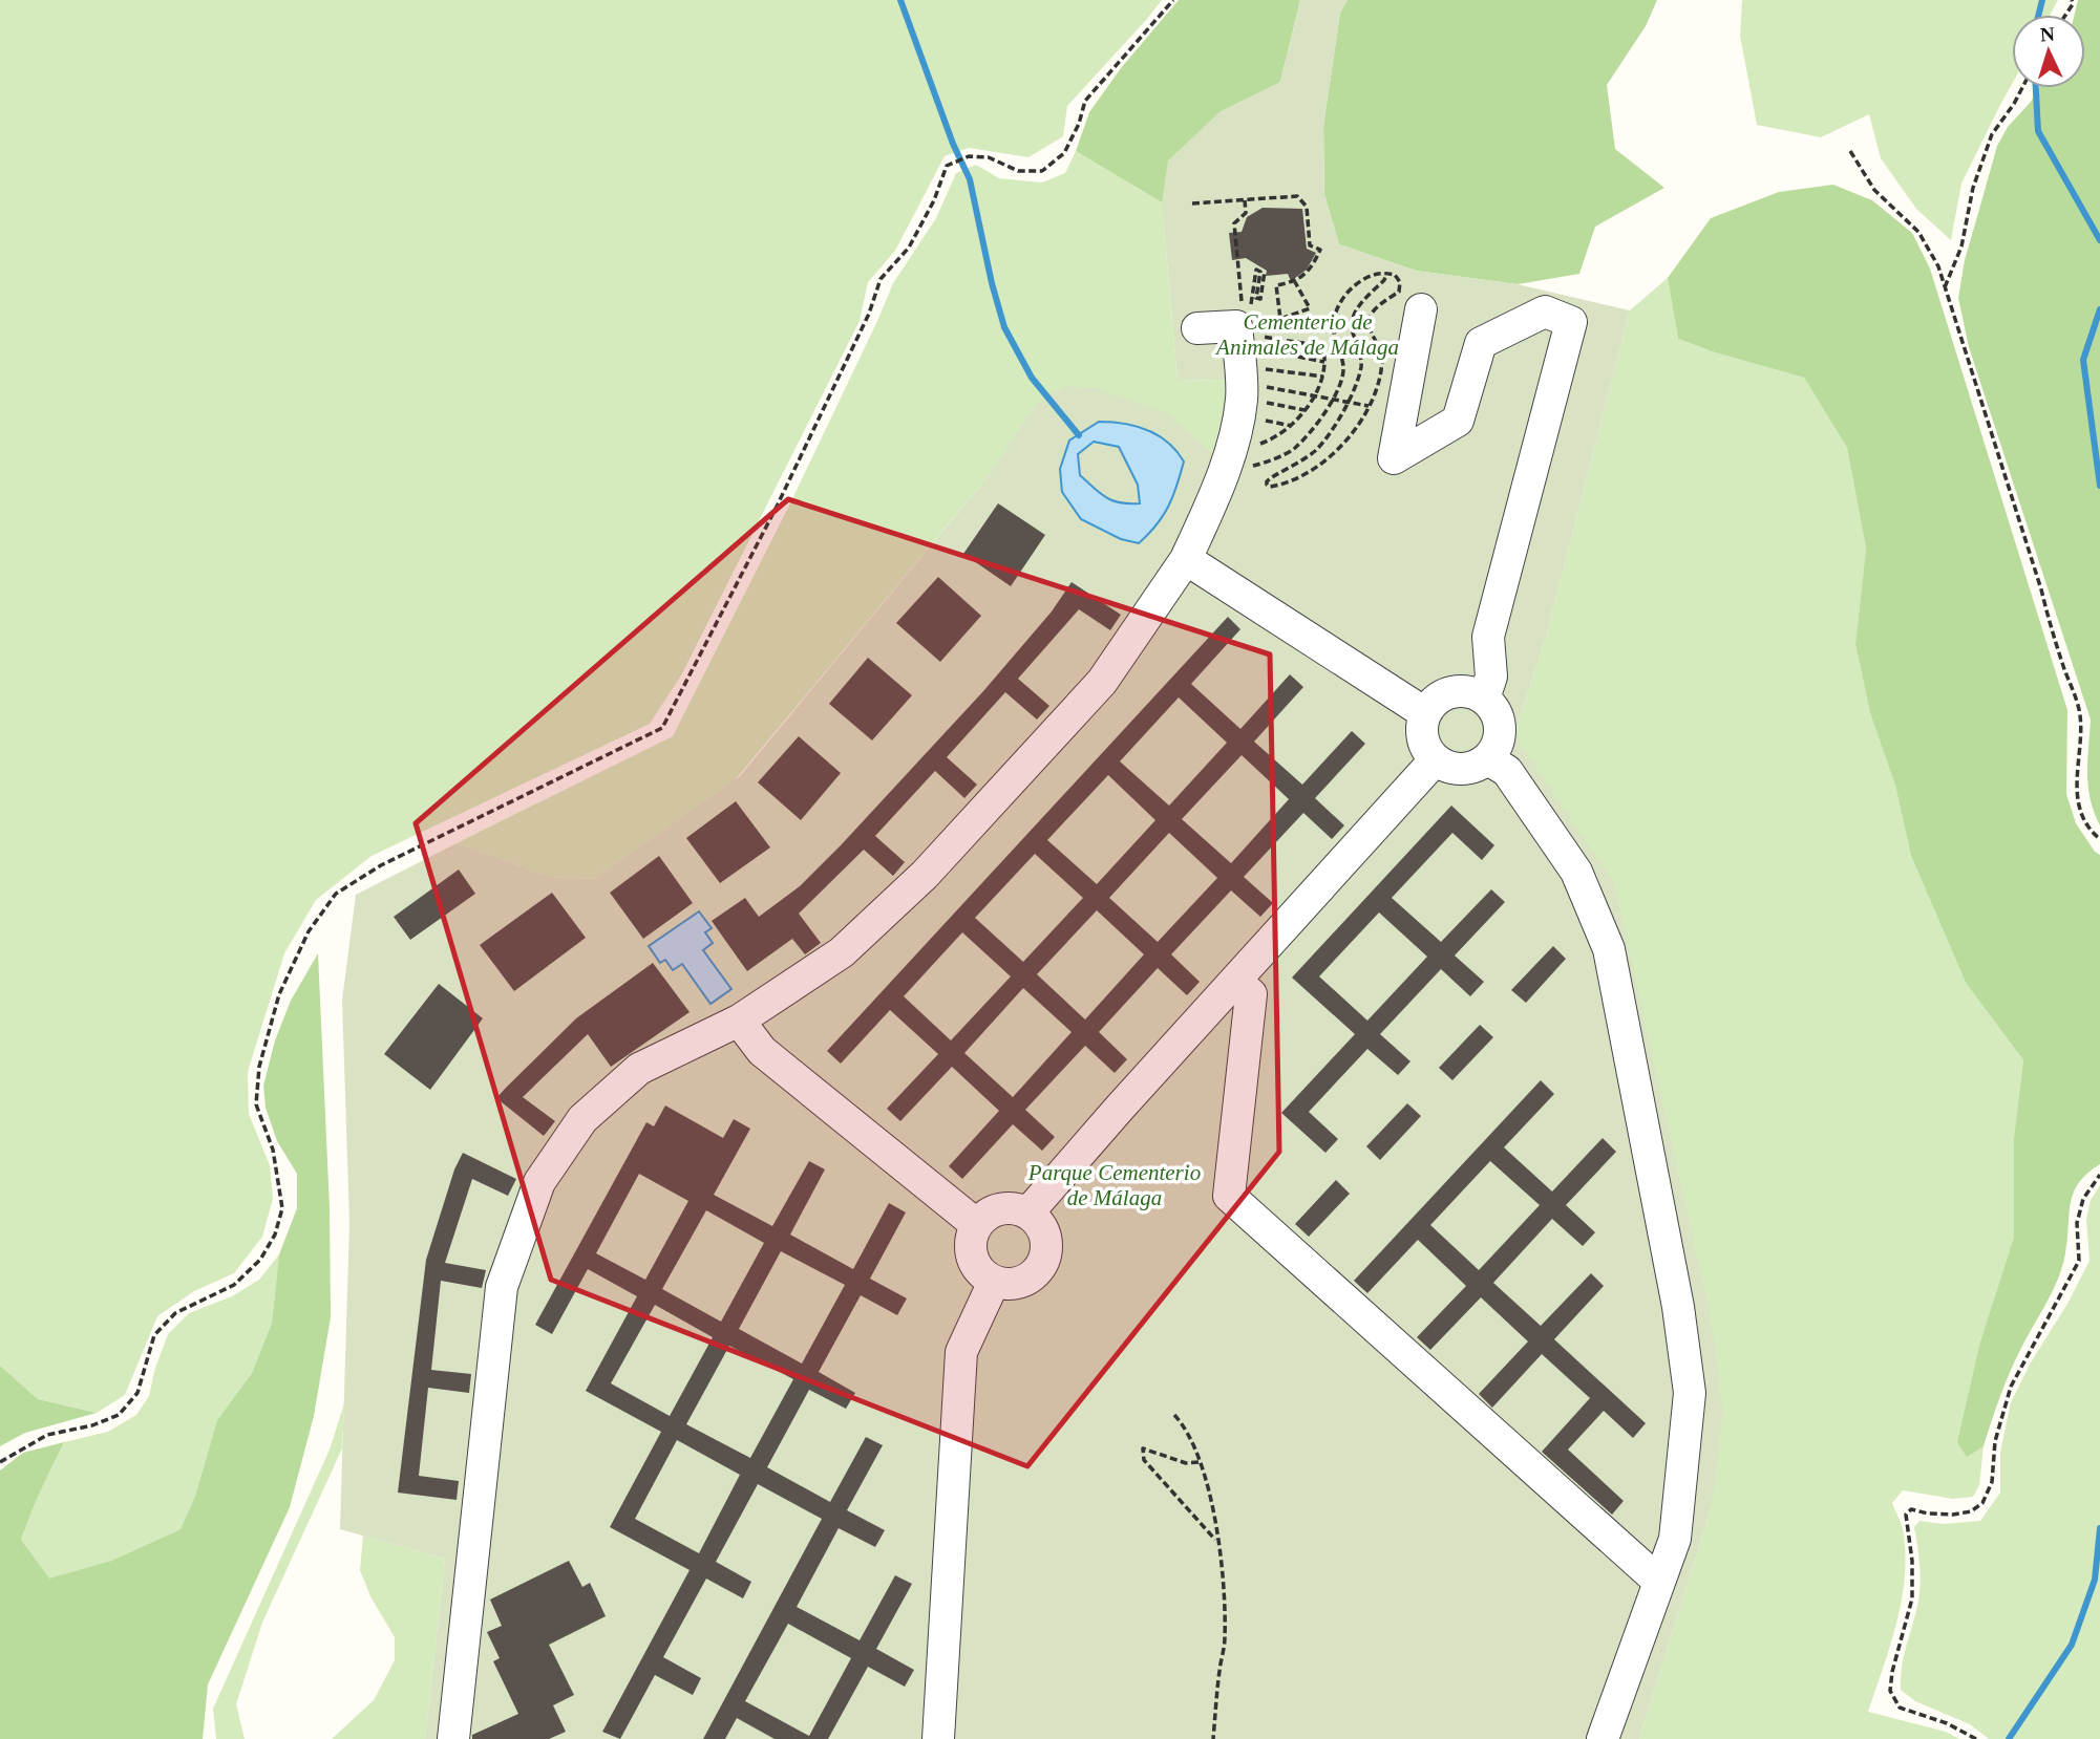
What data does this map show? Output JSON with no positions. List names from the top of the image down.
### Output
{
  "parks": ["Cementerio de Animales de Málaga", "Parque Cementerio de Málaga"],
  "north": "top"
}
